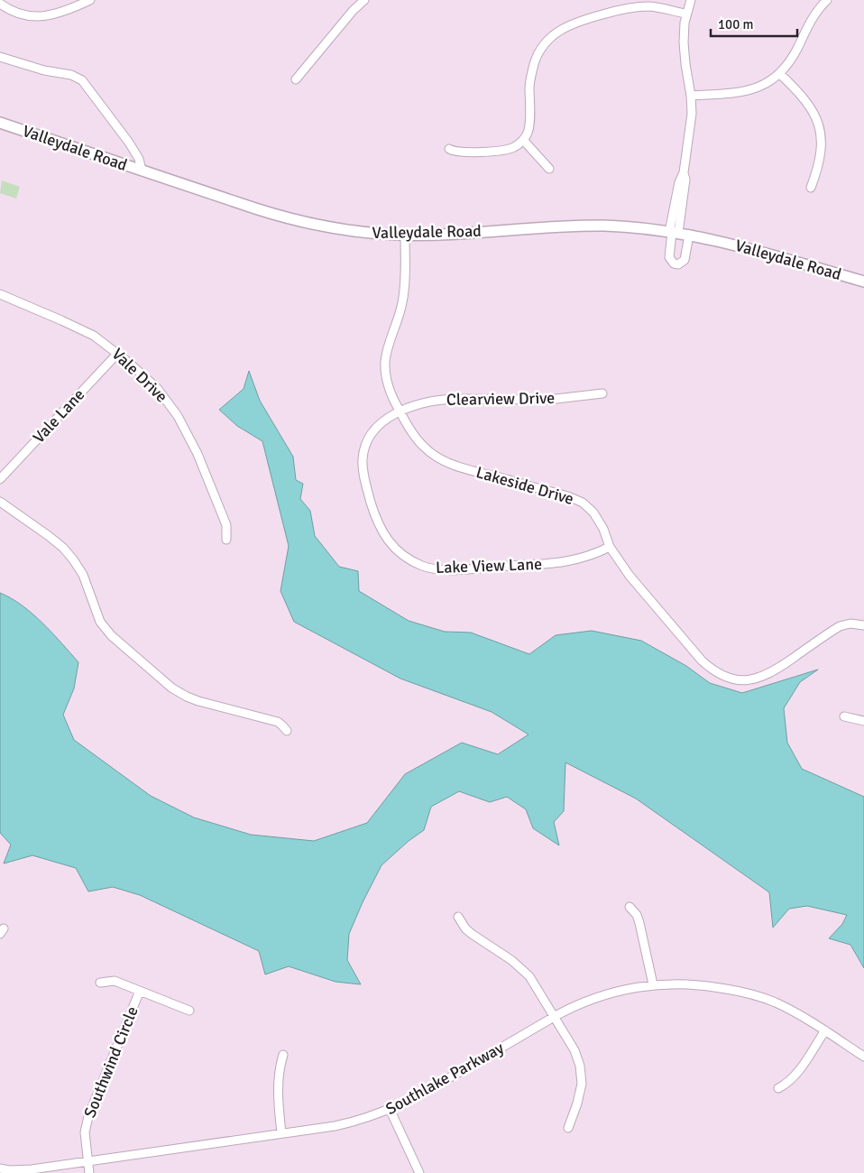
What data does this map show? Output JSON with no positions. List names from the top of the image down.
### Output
{
  "streets": {
    "main road": ["Valleydale Road"],
    "street": [
      "Vale Drive",
      "Clearview Drive",
      "Vale Lane",
      "Lakeside Drive",
      "Lake View Lane",
      "Southwind Circle",
      "Southlake Parkway"
    ]
  },
  "crossings": [
    ["Valleydale Road", "Lakeside Drive"],
    ["Vale Drive", "Vale Lane"],
    ["Clearview Drive", "Lakeside Drive"],
    ["Clearview Drive", "Lake View Lane"],
    ["Lakeside Drive", "Lake View Lane"],
    ["Southwind Circle", "Southlake Parkway"]
  ],
  "scale_bar": "100 m"
}
